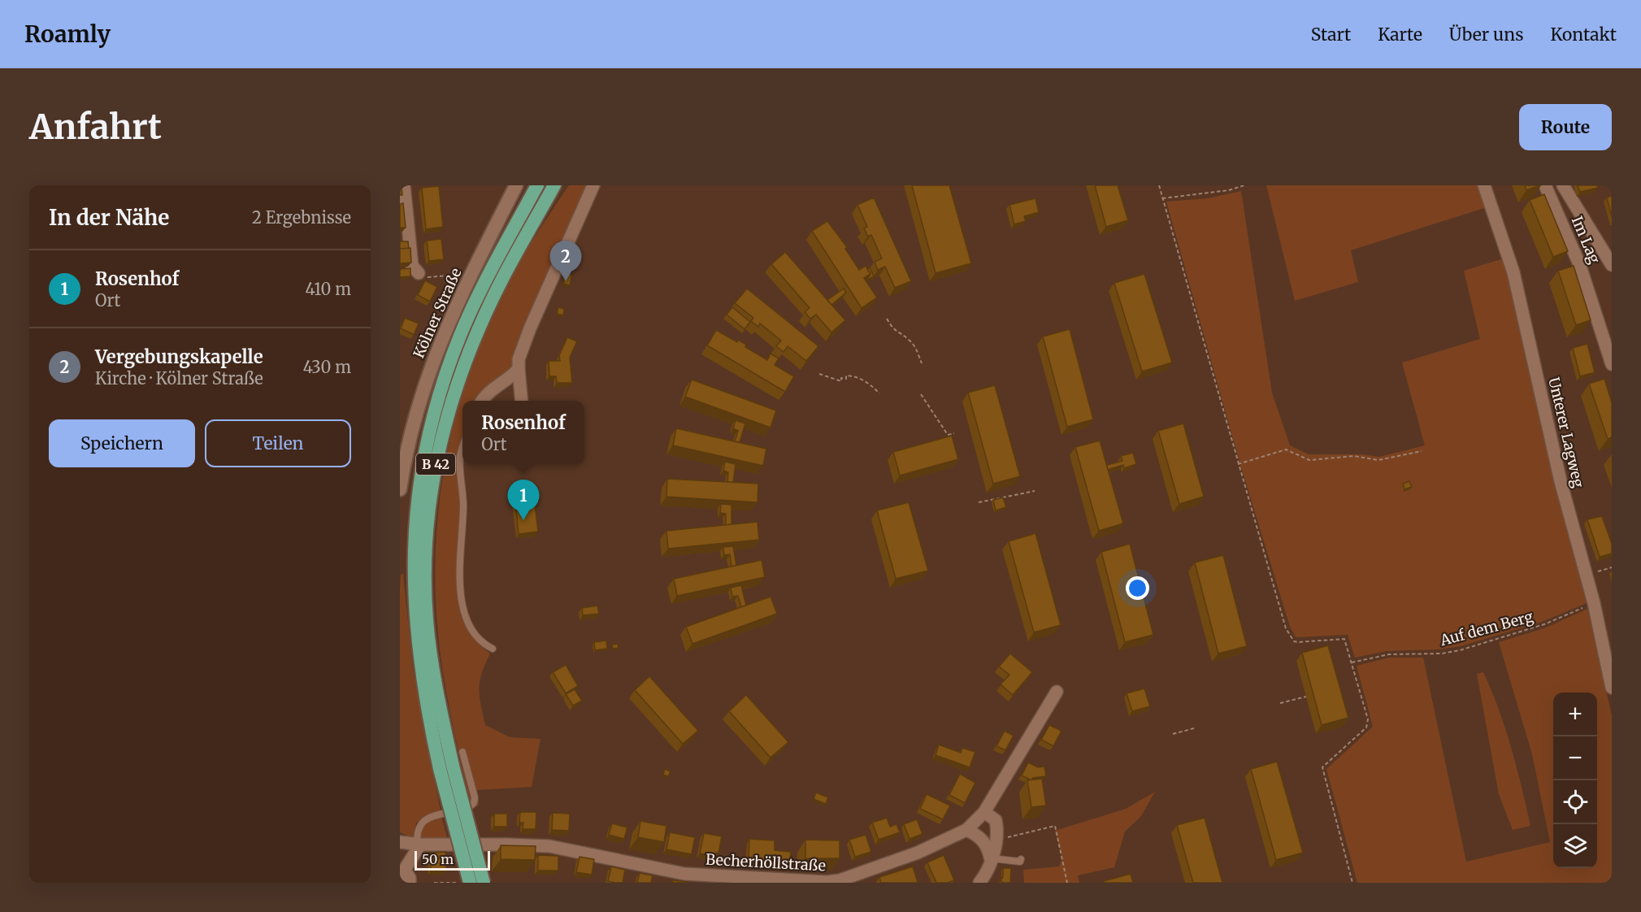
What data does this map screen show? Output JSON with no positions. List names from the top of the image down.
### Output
{
  "streets": {
    "highway": ["B 42"],
    "street": [
      "Im Lag",
      "Kölner Straße",
      "Unterer Lagweg",
      "Becherhöllstraße"
    ],
    "path": ["Auf dem Berg"]
  },
  "crossings": [
    ["Unterer Lagweg", "Auf dem Berg"]
  ],
  "scale_bar": "50 m",
  "page": {
    "header": "Roamly",
    "nav": [
      "Start",
      "Karte",
      "Über uns",
      "Kontakt"
    ],
    "buttons": [
      "Route",
      ["Speichern", "Teilen"]
    ],
    "title": "Anfahrt",
    "heading": ["In der Nähe", "2 Ergebnisse"],
    "pins": ["2", "1"],
    "list": [
      {
        "mark": "1",
        "name": "Rosenhof",
        "note": "Ort",
        "value": "410 m"
      },
      {
        "mark": "2",
        "name": "Vergebungskapelle",
        "note": "Kirche · Kölner Straße",
        "value": "430 m"
      }
    ],
    "popup": ["Rosenhof", "Ort"],
    "map_buttons": ["+", "−"],
    "scale": "50 m"
  }
}
